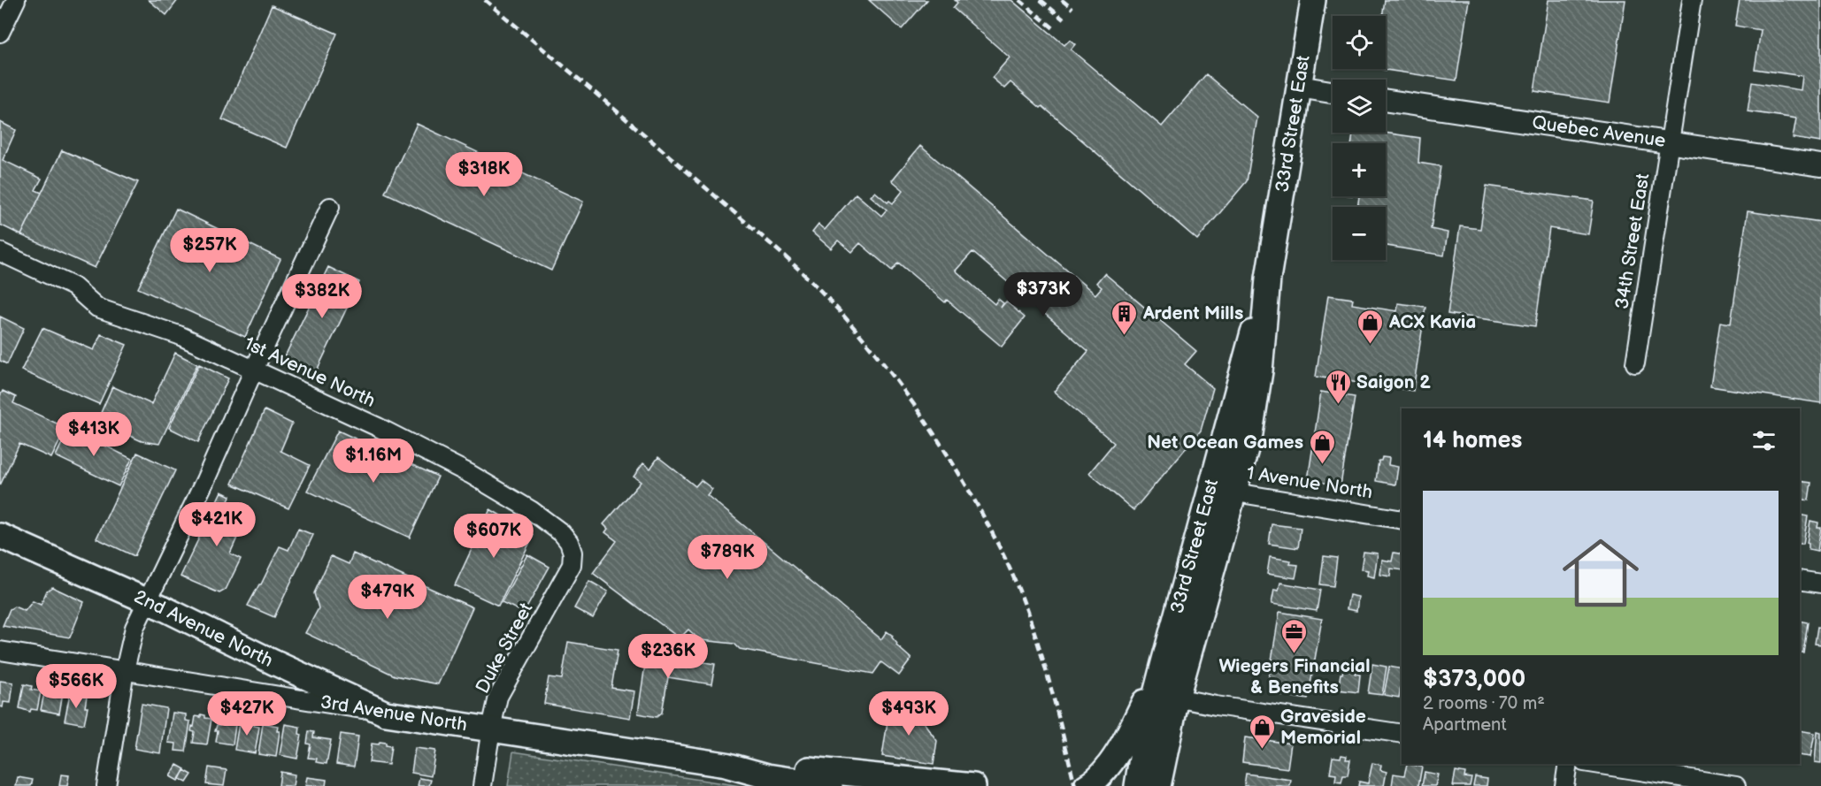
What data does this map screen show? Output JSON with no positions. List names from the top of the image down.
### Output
{
  "streets": {
    "main road": ["33rd Street East", "2nd Avenue North", "3rd Avenue North"],
    "street": [
      "Quebec Avenue",
      "34th Street East",
      "1st Avenue North",
      "1 Avenue North",
      "Duke Street"
    ]
  },
  "crossings": [
    ["33rd Street East", "1 Avenue North"],
    ["Quebec Avenue", "34th Street East"],
    ["1st Avenue North", "Duke Street"],
    ["2nd Avenue North", "3rd Avenue North"],
    ["Duke Street", "3rd Avenue North"]
  ],
  "places": {
    "building": ["Ardent Mills"],
    "shop": ["ACX Kavia", "Net Ocean Games", "Graveside Memorial"],
    "restaurant": ["Saigon 2"],
    "office": ["Wiegers Financial & Benefits"]
  },
  "page": {
    "map_buttons": ["+", "−"],
    "price": [
      "$318K",
      "$257K",
      "$373K",
      "$382K",
      "$413K",
      "$1.16M",
      "$421K",
      "$607K",
      "$789K",
      "$479K",
      "$236K",
      "$566K",
      "$427K",
      "$493K"
    ],
    "heading": "14 homes",
    "list": [
      {
        "name": "$373,000",
        "note": "2 rooms · 70 m² · Apartment"
      }
    ]
  }
}
